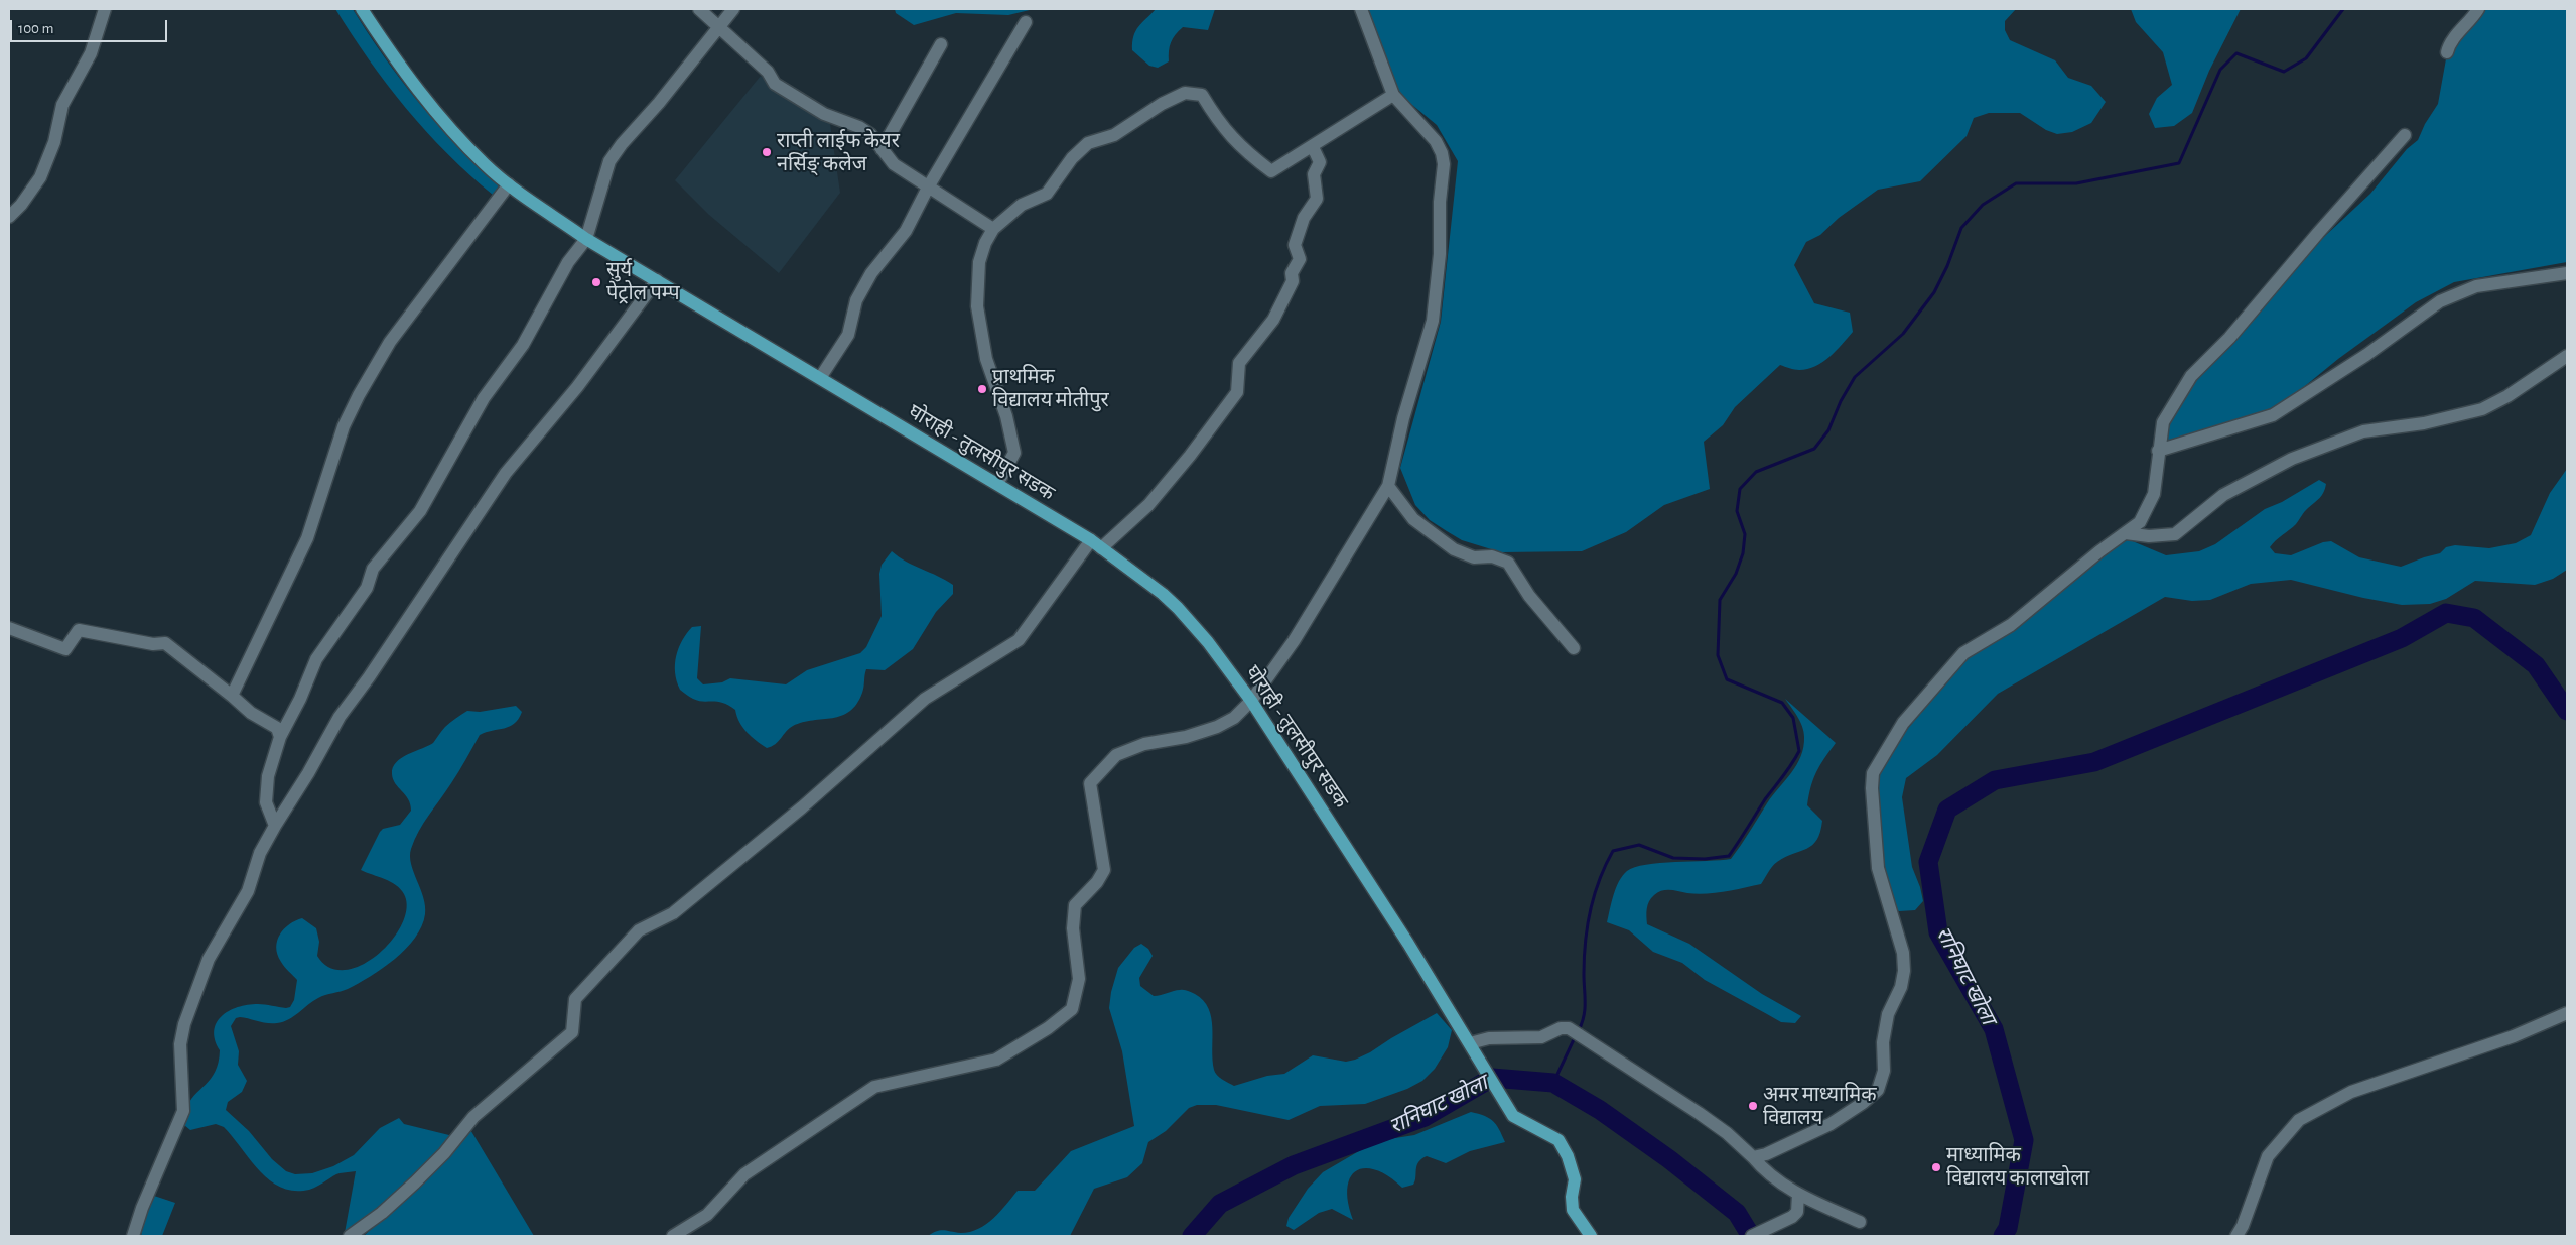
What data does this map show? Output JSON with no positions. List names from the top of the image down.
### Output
{
  "streets": {
    "main road": ["घोराही - तुलसीपुर सडक"]
  },
  "water": ["रानिघाट खोला"],
  "places": [
    "राप्ती लाईफ केयर नर्सिङ् कलेज",
    "सुर्य पेट्रोल पम्प",
    "प्राथमिक विद्यालय मोतीपुर",
    "अमर माध्यामिक विद्यालय",
    "माध्यामिक विद्यालय कालाखोला"
  ],
  "scale_bar": "100 m"
}
